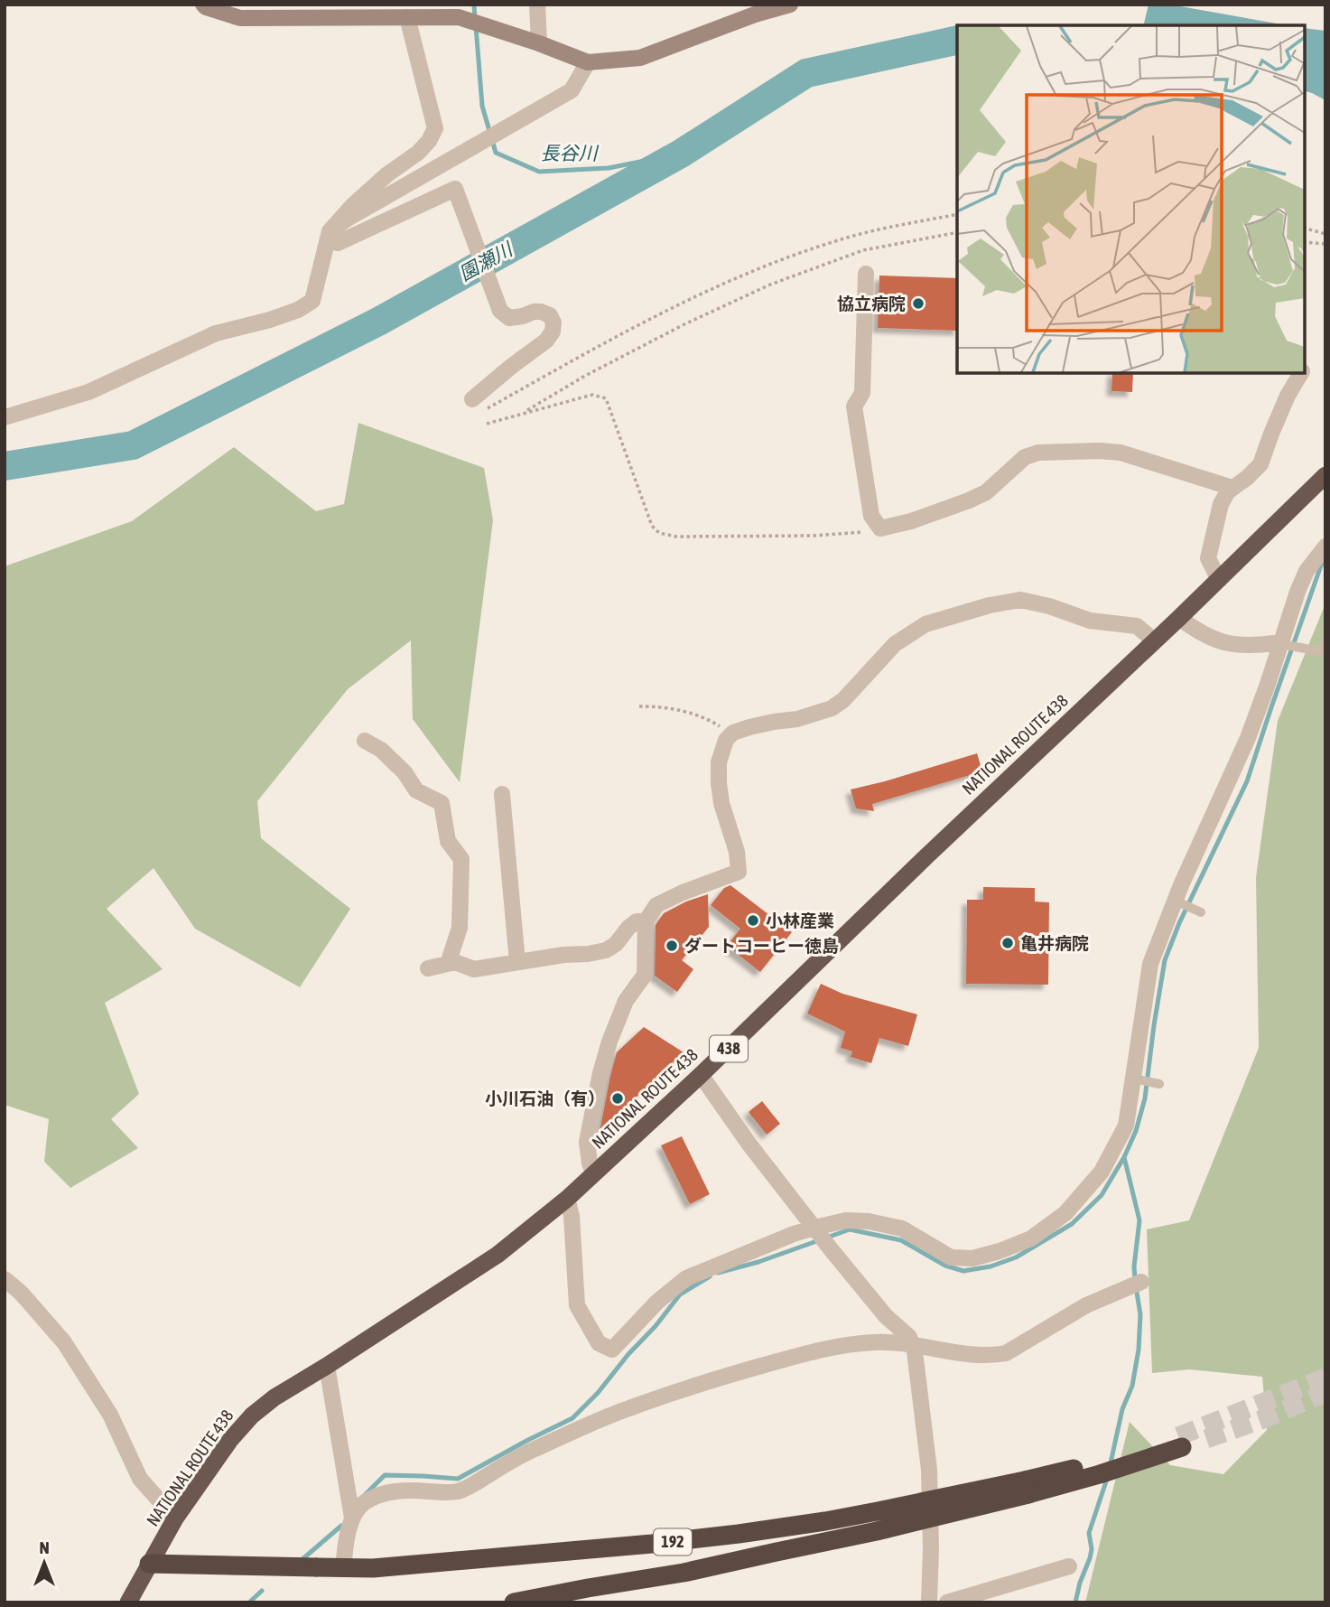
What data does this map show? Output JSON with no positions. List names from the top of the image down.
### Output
{
  "streets": {
    "highway": ["NATIONAL ROUTE 438", "438", "192"]
  },
  "crossings": [
    ["NATIONAL ROUTE 438", "192"]
  ],
  "water": ["長谷川", "園瀬川"],
  "places": [
    "協立病院",
    "小林産業",
    "亀井病院",
    "ダートコーヒー徳島",
    "小川石油（有）"
  ],
  "north": "top"
}
